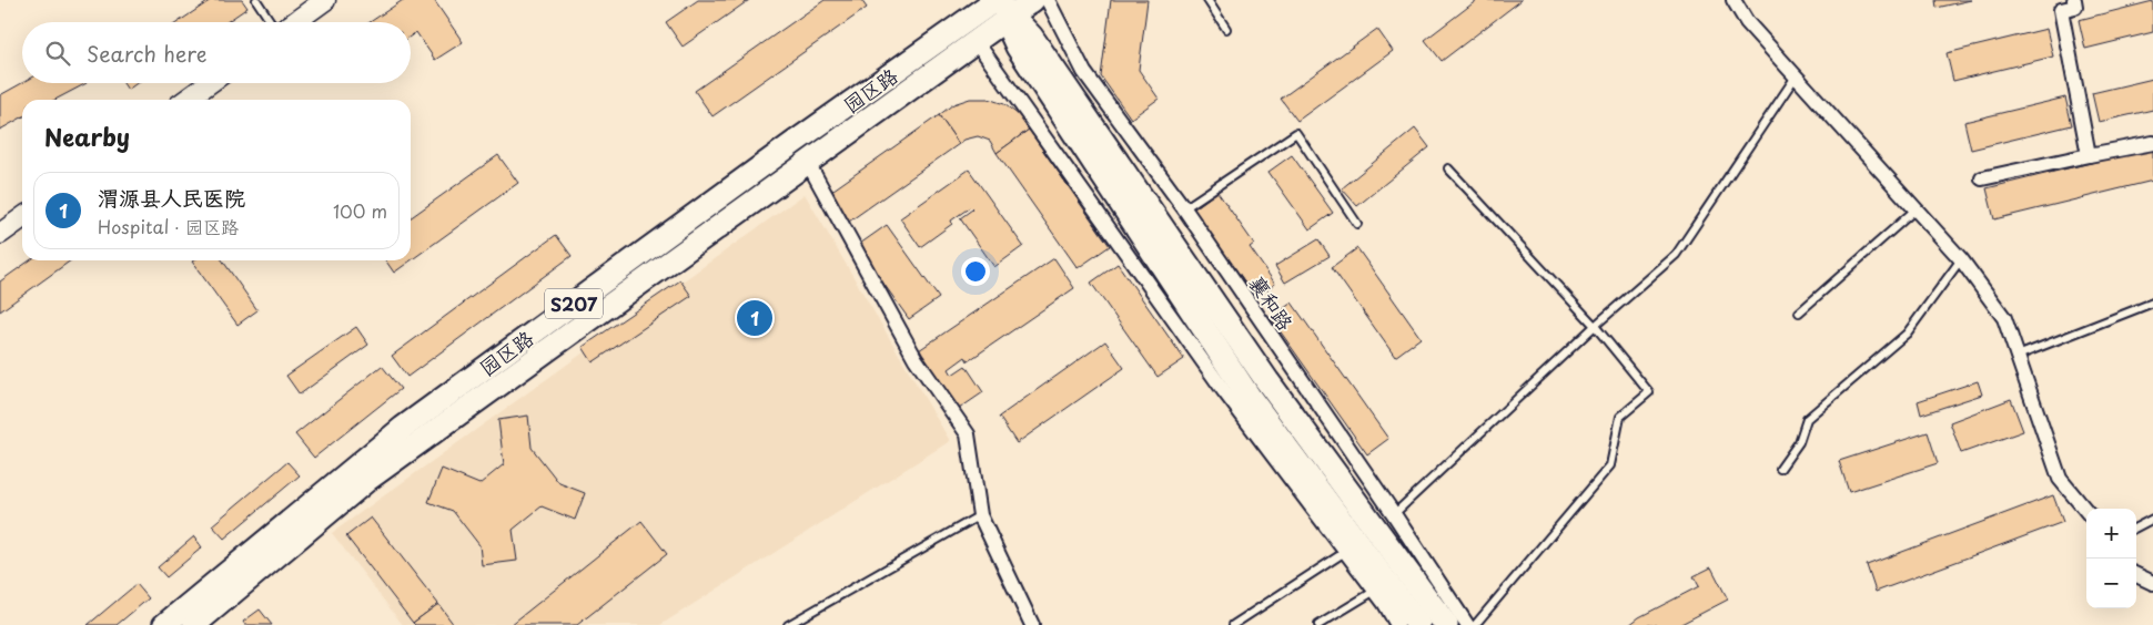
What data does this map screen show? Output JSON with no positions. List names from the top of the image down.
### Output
{
  "streets": {
    "main road": ["园区路", "S207"],
    "street": ["襄和路"]
  },
  "crossings": [
    ["园区路", "S207"]
  ],
  "page": {
    "search": "Search here",
    "heading": "Nearby",
    "list": [
      {
        "mark": "1",
        "name": "渭源县人民医院",
        "note": "Hospital · 园区路",
        "value": "100 m"
      }
    ],
    "pins": "1",
    "map_buttons": ["+", "−"]
  }
}
